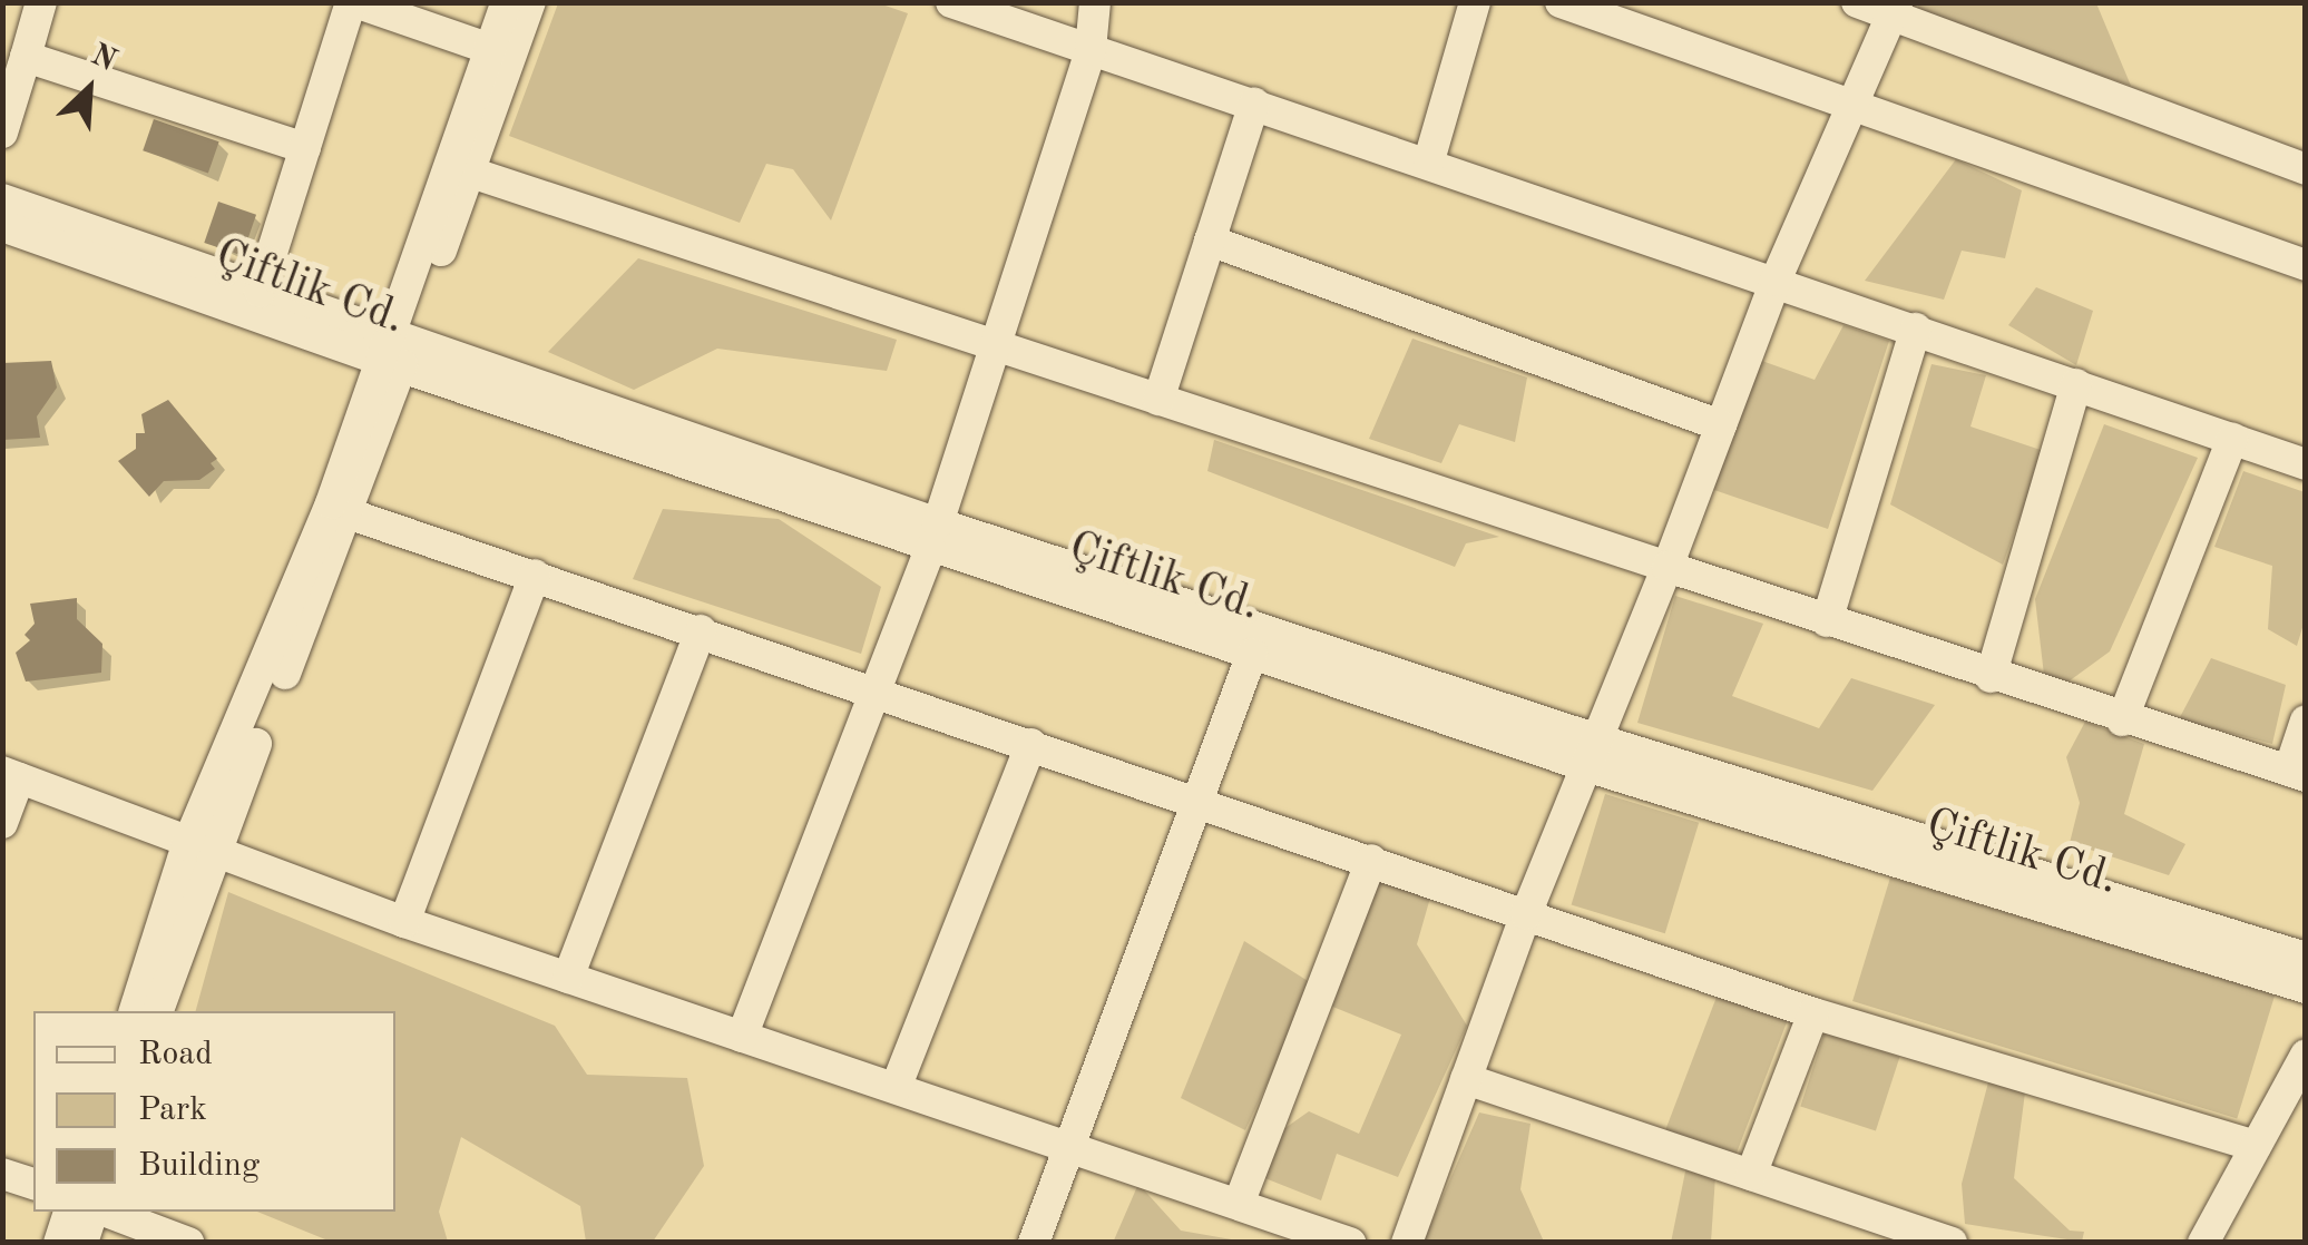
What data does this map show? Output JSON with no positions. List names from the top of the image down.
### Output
{
  "streets": {
    "street": ["Çiftlik Cd."]
  },
  "legend": ["Road", "Park", "Building"],
  "north": "top right"
}
